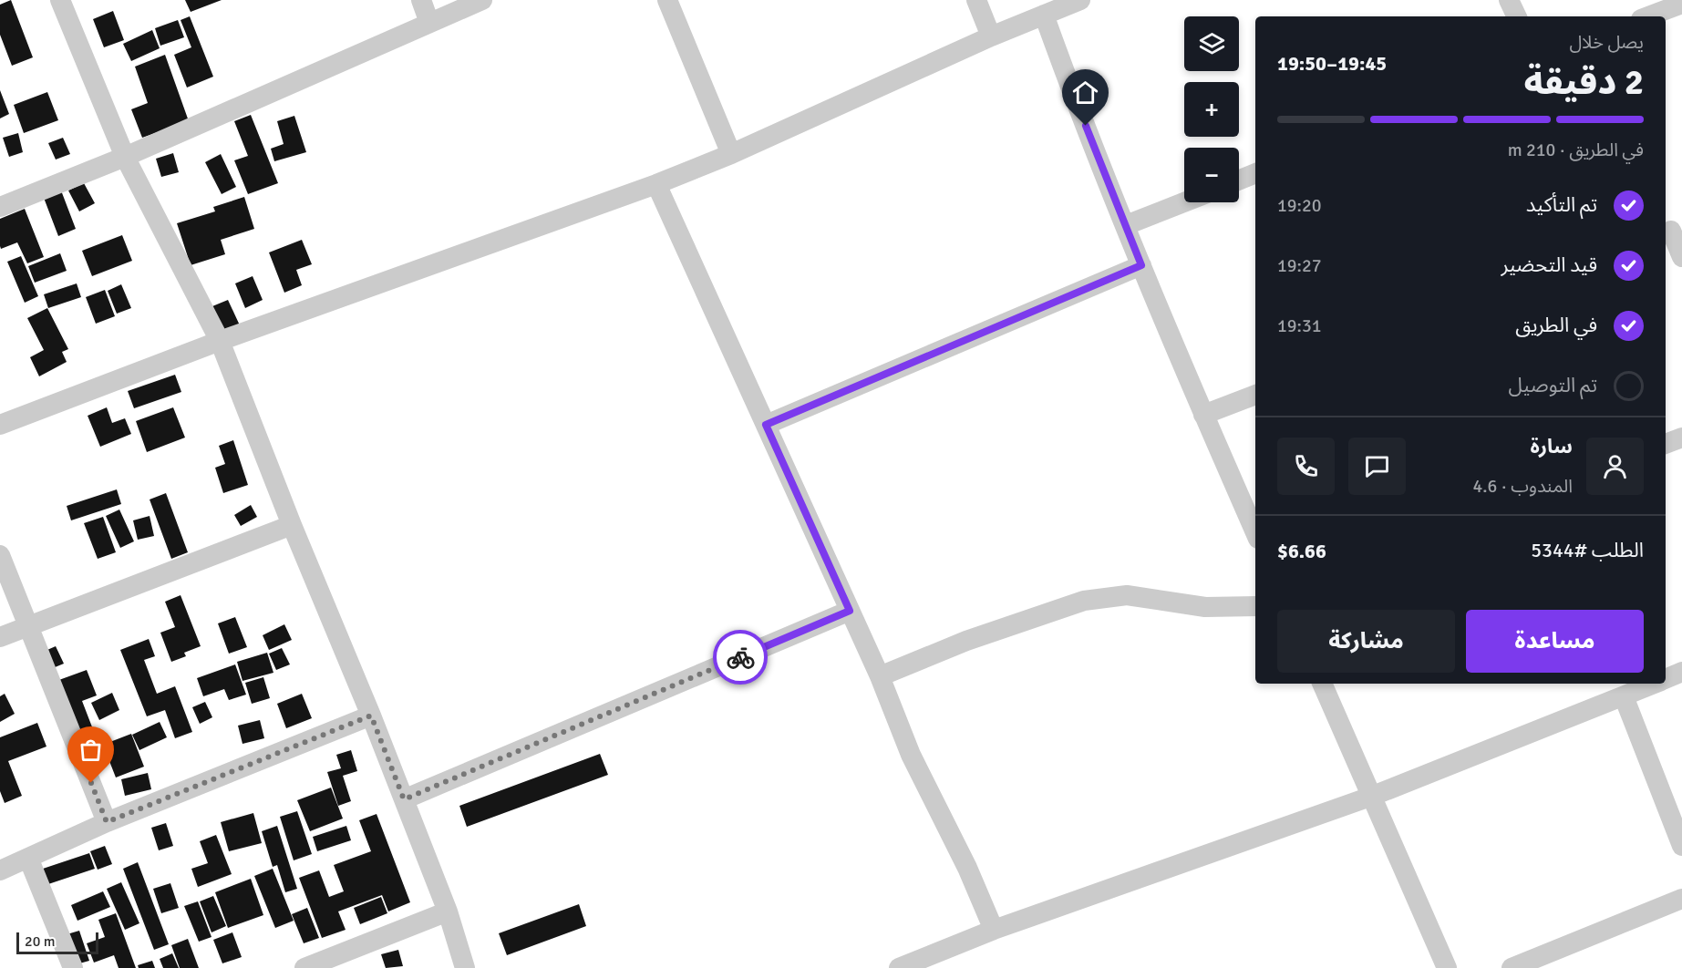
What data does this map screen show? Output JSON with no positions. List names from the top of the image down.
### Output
{
  "scale_bar": "20 m",
  "page": {
    "map_buttons": ["+", "−"],
    "heading": ["2 دقيقة", "يصل خلال", "19:45–19:50"],
    "panel": [
      "سارة",
      "المندوب · 4.6",
      "الطلب #5344",
      "$6.66"
    ],
    "bar": "في الطريق · 210 m",
    "list": [
      ["تم التأكيد", "19:20"],
      ["قيد التحضير", "19:27"],
      ["في الطريق", "19:31"],
      "تم التوصيل"
    ],
    "buttons": ["مساعدة", "مشاركة"],
    "scale": "20 m"
  }
}
